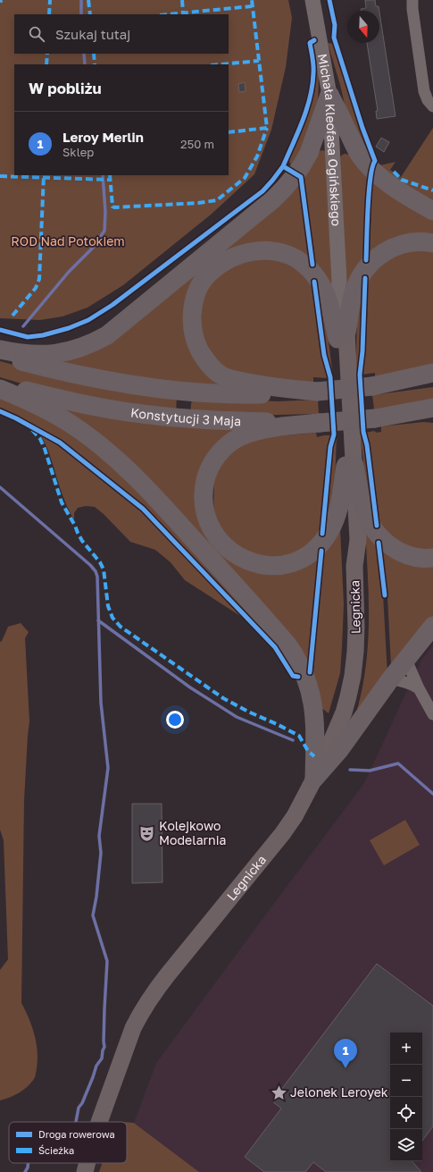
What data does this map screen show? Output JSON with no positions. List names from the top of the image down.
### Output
{
  "streets": {
    "main road": ["Michała Kleofasa Ogińskiego", "Konstytucji 3 Maja", "Legnicka"]
  },
  "crossings": [
    ["Michała Kleofasa Ogińskiego", "Legnicka"]
  ],
  "parks": ["ROD Nad Potokiem"],
  "places": {
    "theatre": ["Kolejkowo Modelarnia"],
    "place": ["Jelonek Leroyek"]
  },
  "legend": ["Droga rowerowa", "Ścieżka"],
  "north": "bottom",
  "page": {
    "search": "Szukaj tutaj",
    "heading": "W pobliżu",
    "list": [
      {
        "mark": "1",
        "name": "Leroy Merlin",
        "note": "Sklep",
        "value": "250 m"
      }
    ],
    "map_buttons": ["+", "−"],
    "pins": "1"
  }
}
